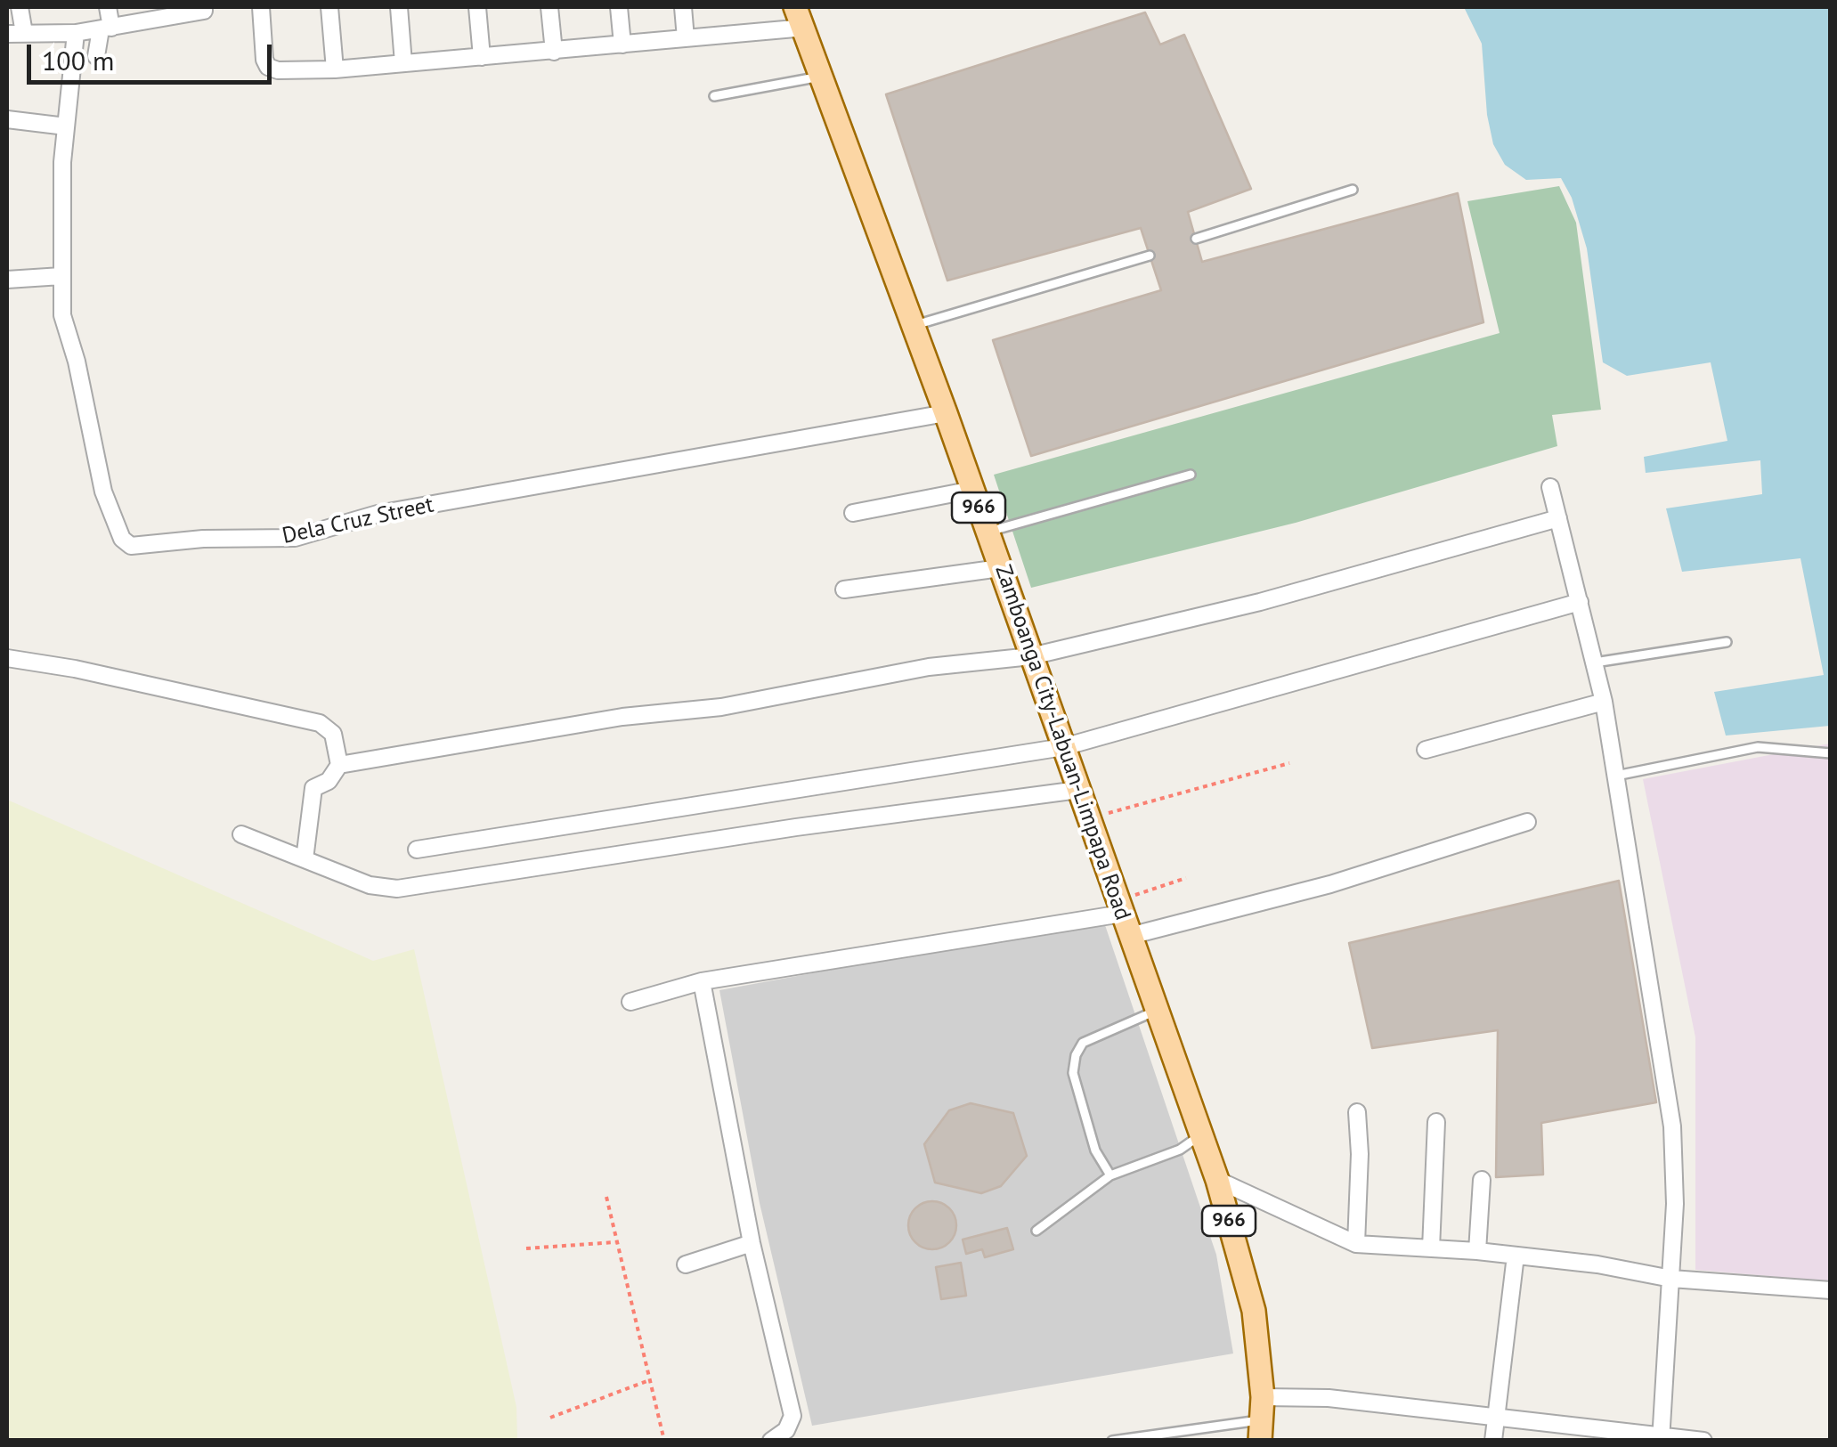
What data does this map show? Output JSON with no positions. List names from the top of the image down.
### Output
{
  "streets": {
    "main road": ["966", "Zamboanga City-Labuan-Limpapa Road"],
    "street": ["Dela Cruz Street"]
  },
  "crossings": [
    ["Dela Cruz Street", "Zamboanga City-Labuan-Limpapa Road"]
  ],
  "scale_bar": "100 m"
}
